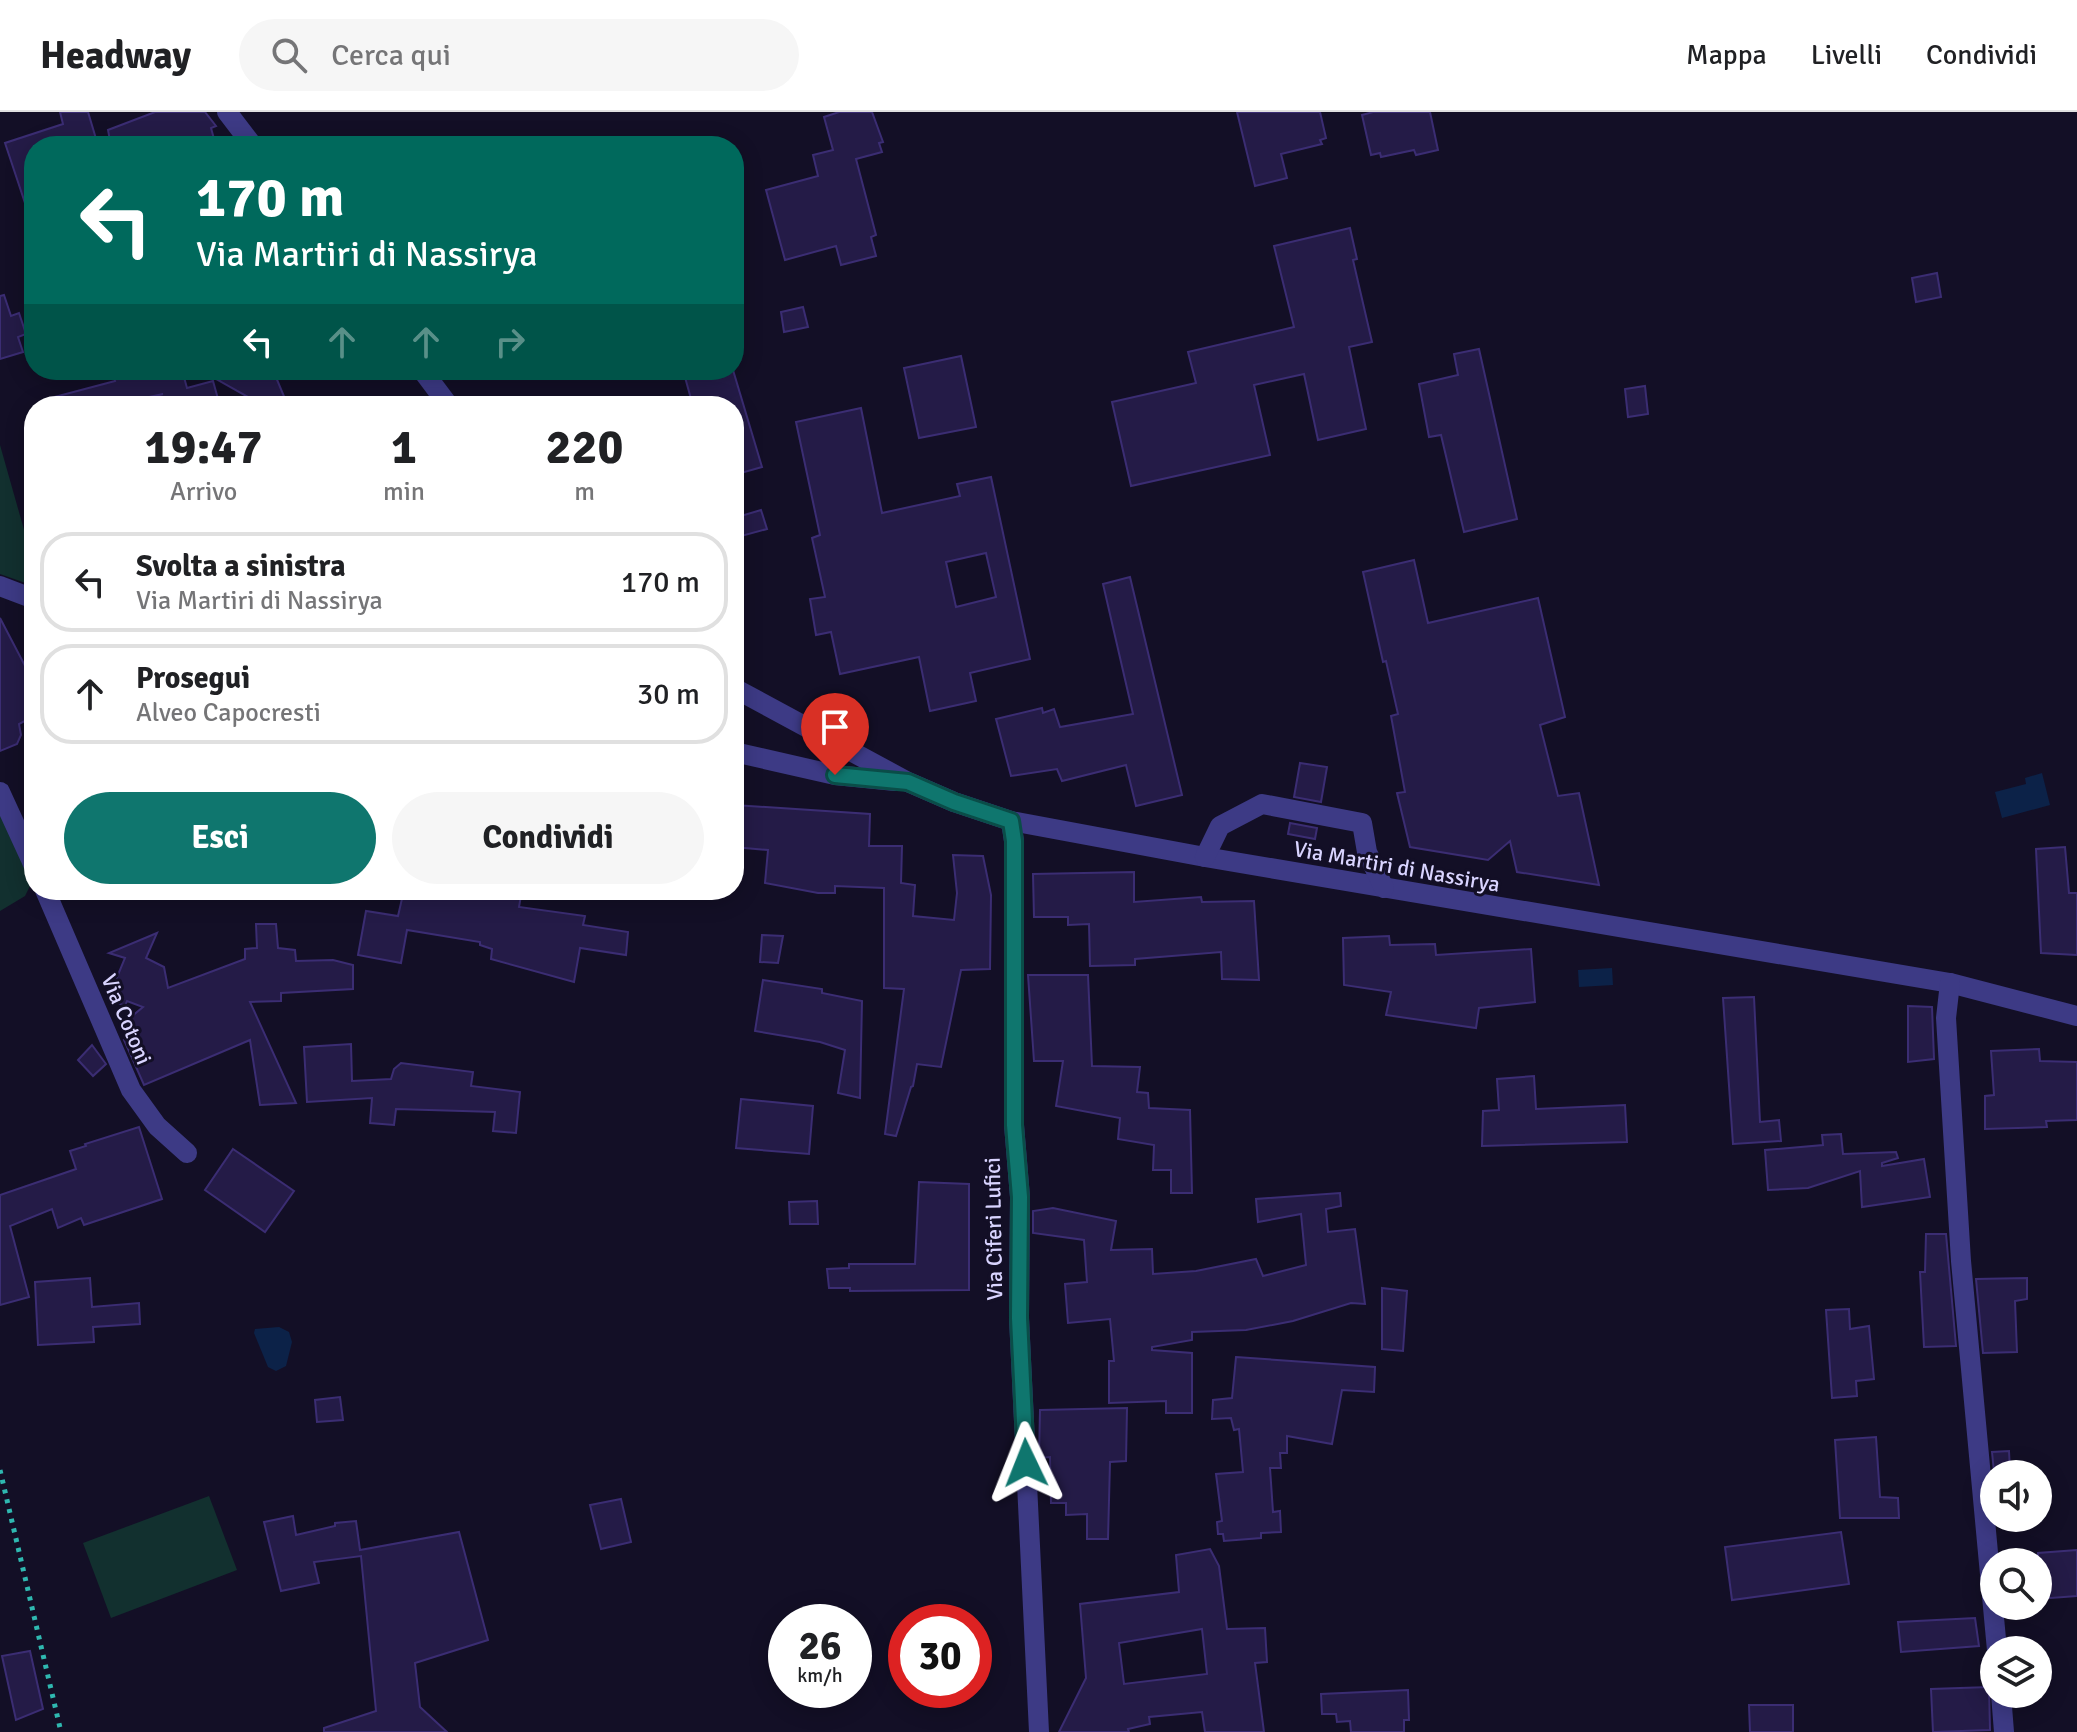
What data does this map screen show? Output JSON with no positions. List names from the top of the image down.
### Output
{
  "streets": {
    "street": ["Via Martiri di Nassirya", "Via Cotoni", "Via Ciferi Lufici"]
  },
  "crossings": [
    ["Via Martiri di Nassirya", "Via Ciferi Lufici"]
  ],
  "page": {
    "header": "Headway",
    "search": "Cerca qui",
    "nav": ["Mappa", "Livelli", "Condividi"],
    "turn": ["170 m", "Via Martiri di Nassirya"],
    "eta": [
      "19:47",
      "Arrivo",
      "1",
      "min",
      "220",
      "m"
    ],
    "list": [
      {
        "name": "Svolta a sinistra",
        "note": "Via Martiri di Nassirya",
        "value": "170 m"
      },
      {
        "name": "Prosegui",
        "note": "Alveo Capocresti",
        "value": "30 m"
      }
    ],
    "buttons": ["Esci", "Condividi"],
    "speed": "26 km/h",
    "limit": "30"
  }
}
